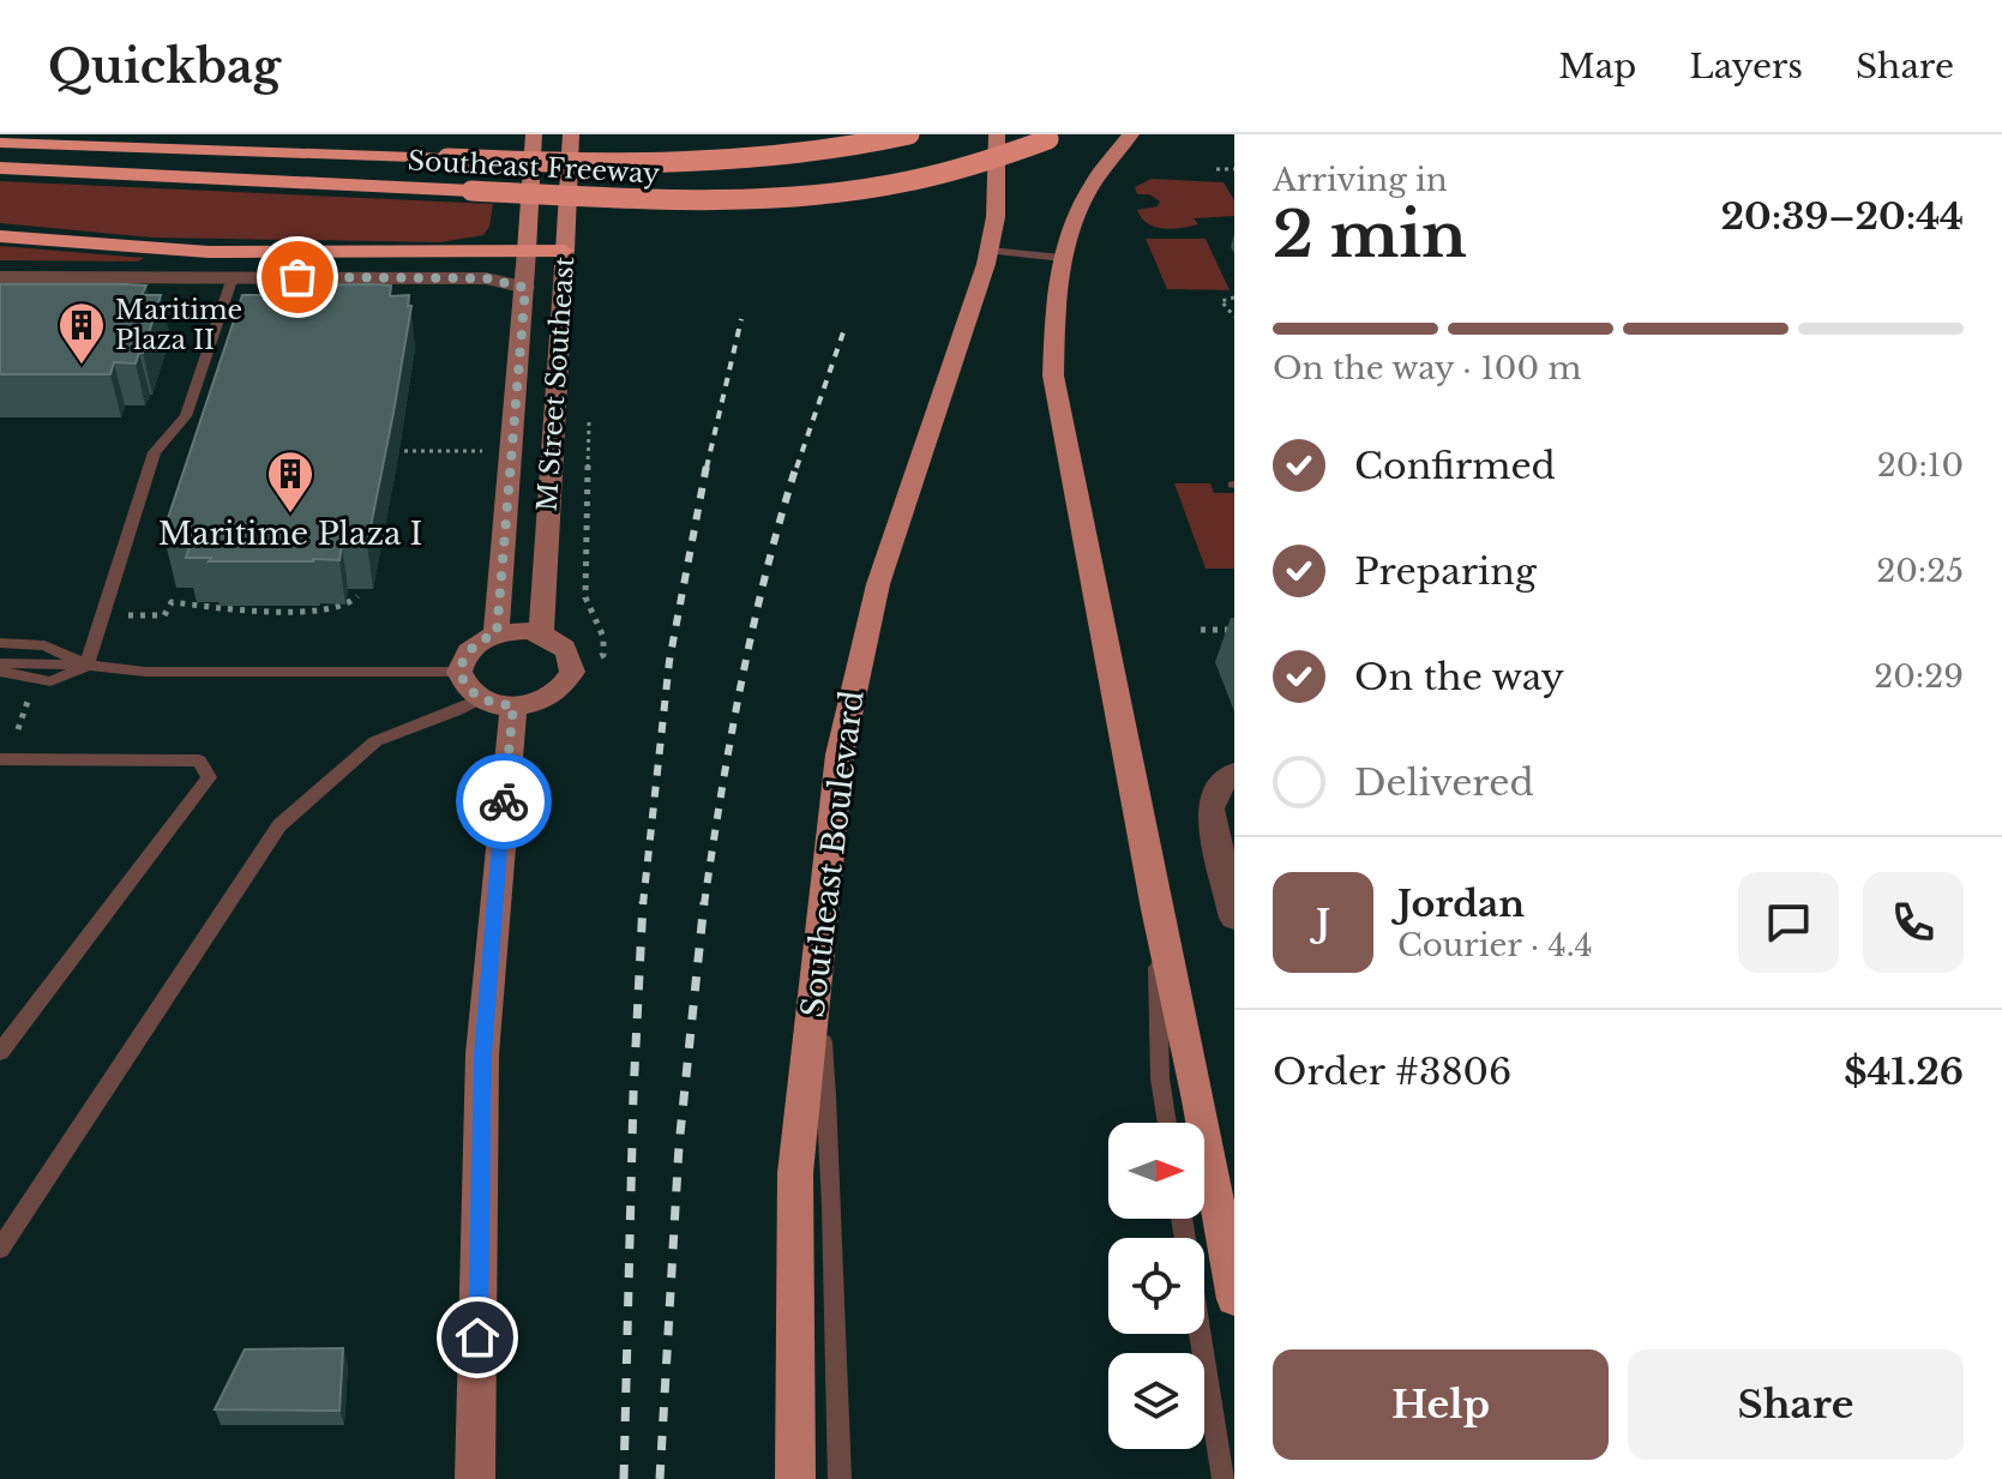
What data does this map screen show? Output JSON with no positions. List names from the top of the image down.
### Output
{
  "streets": {
    "highway": ["Southeast Freeway"],
    "main road": ["M Street Southeast", "Southeast Boulevard"]
  },
  "places": {
    "building": ["Maritime Plaza II", "Maritime Plaza I"]
  },
  "north": "right",
  "page": {
    "header": "Quickbag",
    "nav": ["Map", "Layers", "Share"],
    "heading": ["2 min", "Arriving in", "20:39–20:44"],
    "panel": [
      "Jordan",
      "Courier · 4.4",
      "Order #3806",
      "$41.26"
    ],
    "bar": "On the way · 100 m",
    "list": [
      ["Confirmed", "20:10"],
      ["Preparing", "20:25"],
      ["On the way", "20:29"],
      "Delivered"
    ],
    "round": "J",
    "buttons": ["Help", "Share"]
  }
}
